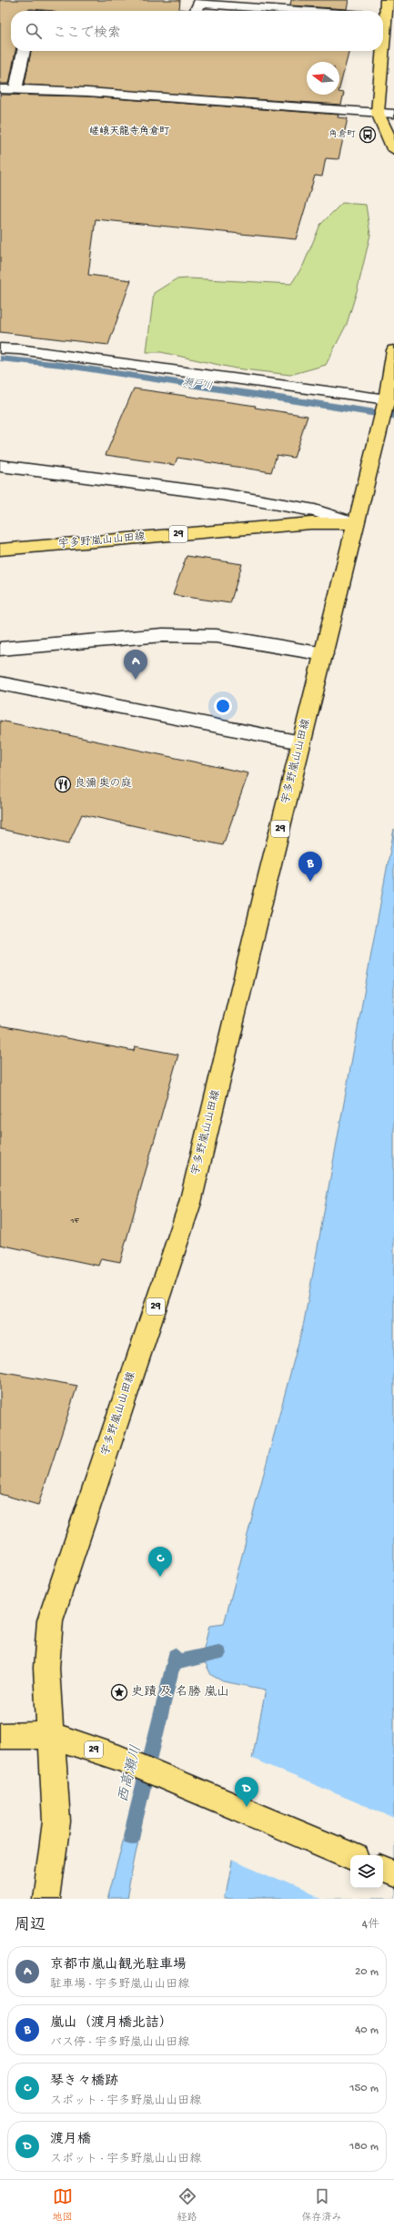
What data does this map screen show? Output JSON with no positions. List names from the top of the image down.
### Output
{
  "streets": {
    "main road": ["29", "宇多野嵐山山田線"]
  },
  "crossings": [
    ["29", "宇多野嵐山山田線"]
  ],
  "districts": ["嵯峨天龍寺角倉町"],
  "water": ["瀬戸川", "西高瀬川"],
  "places": {
    "bus stop": ["角倉町"],
    "restaurant": ["良彌 奥の庭"],
    "place": ["史蹟 及 名勝 嵐山"]
  },
  "house_numbers": ["1F"],
  "north": "left",
  "page": {
    "search": "ここで検索",
    "pins": [
      "A",
      "B",
      "C",
      "D"
    ],
    "heading": ["周辺", "4件"],
    "list": [
      {
        "mark": "A",
        "name": "京都市嵐山観光駐車場",
        "note": "駐車場 · 宇多野嵐山山田線",
        "value": "20 m"
      },
      {
        "mark": "B",
        "name": "嵐山（渡月橋北詰）",
        "note": "バス停 · 宇多野嵐山山田線",
        "value": "40 m"
      },
      {
        "mark": "C",
        "name": "琴き々橋跡",
        "note": "スポット · 宇多野嵐山山田線",
        "value": "150 m"
      },
      {
        "mark": "D",
        "name": "渡月橋",
        "note": "スポット · 宇多野嵐山山田線",
        "value": "180 m"
      }
    ],
    "nav": ["地図", "経路", "保存済み"]
  }
}
